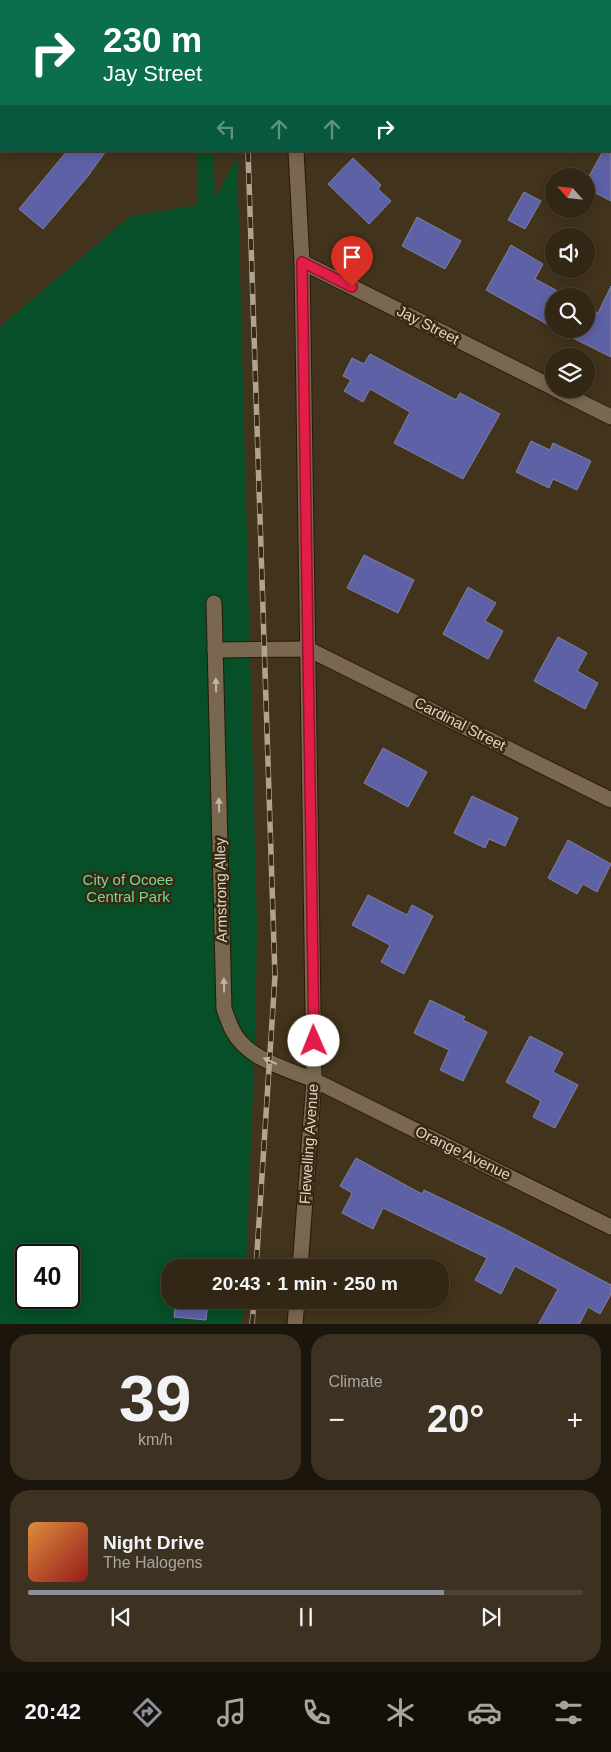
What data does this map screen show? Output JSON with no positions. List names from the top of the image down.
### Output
{
  "streets": {
    "street": [
      "Jay Street",
      "Cardinal Street",
      "Armstrong Alley",
      "Flewelling Avenue",
      "Orange Avenue"
    ]
  },
  "crossings": [
    ["Jay Street", "Flewelling Avenue"],
    ["Cardinal Street", "Flewelling Avenue"],
    ["Armstrong Alley", "Flewelling Avenue"],
    ["Armstrong Alley", "Orange Avenue"],
    ["Flewelling Avenue", "Orange Avenue"]
  ],
  "one_way": ["Armstrong Alley"],
  "parks": ["City of Ocoee Central Park"],
  "north": "top left",
  "page": {
    "turn": ["230 m", "Jay Street"],
    "limit": "40",
    "trip": "20:43 · 1 min · 250 m",
    "tile": [
      ["39", "km/h"],
      "Climate"
    ],
    "heat": ["−", "20°", "+"],
    "song": ["Night Drive", "The Halogens"],
    "tabs": "20:42"
  }
}
